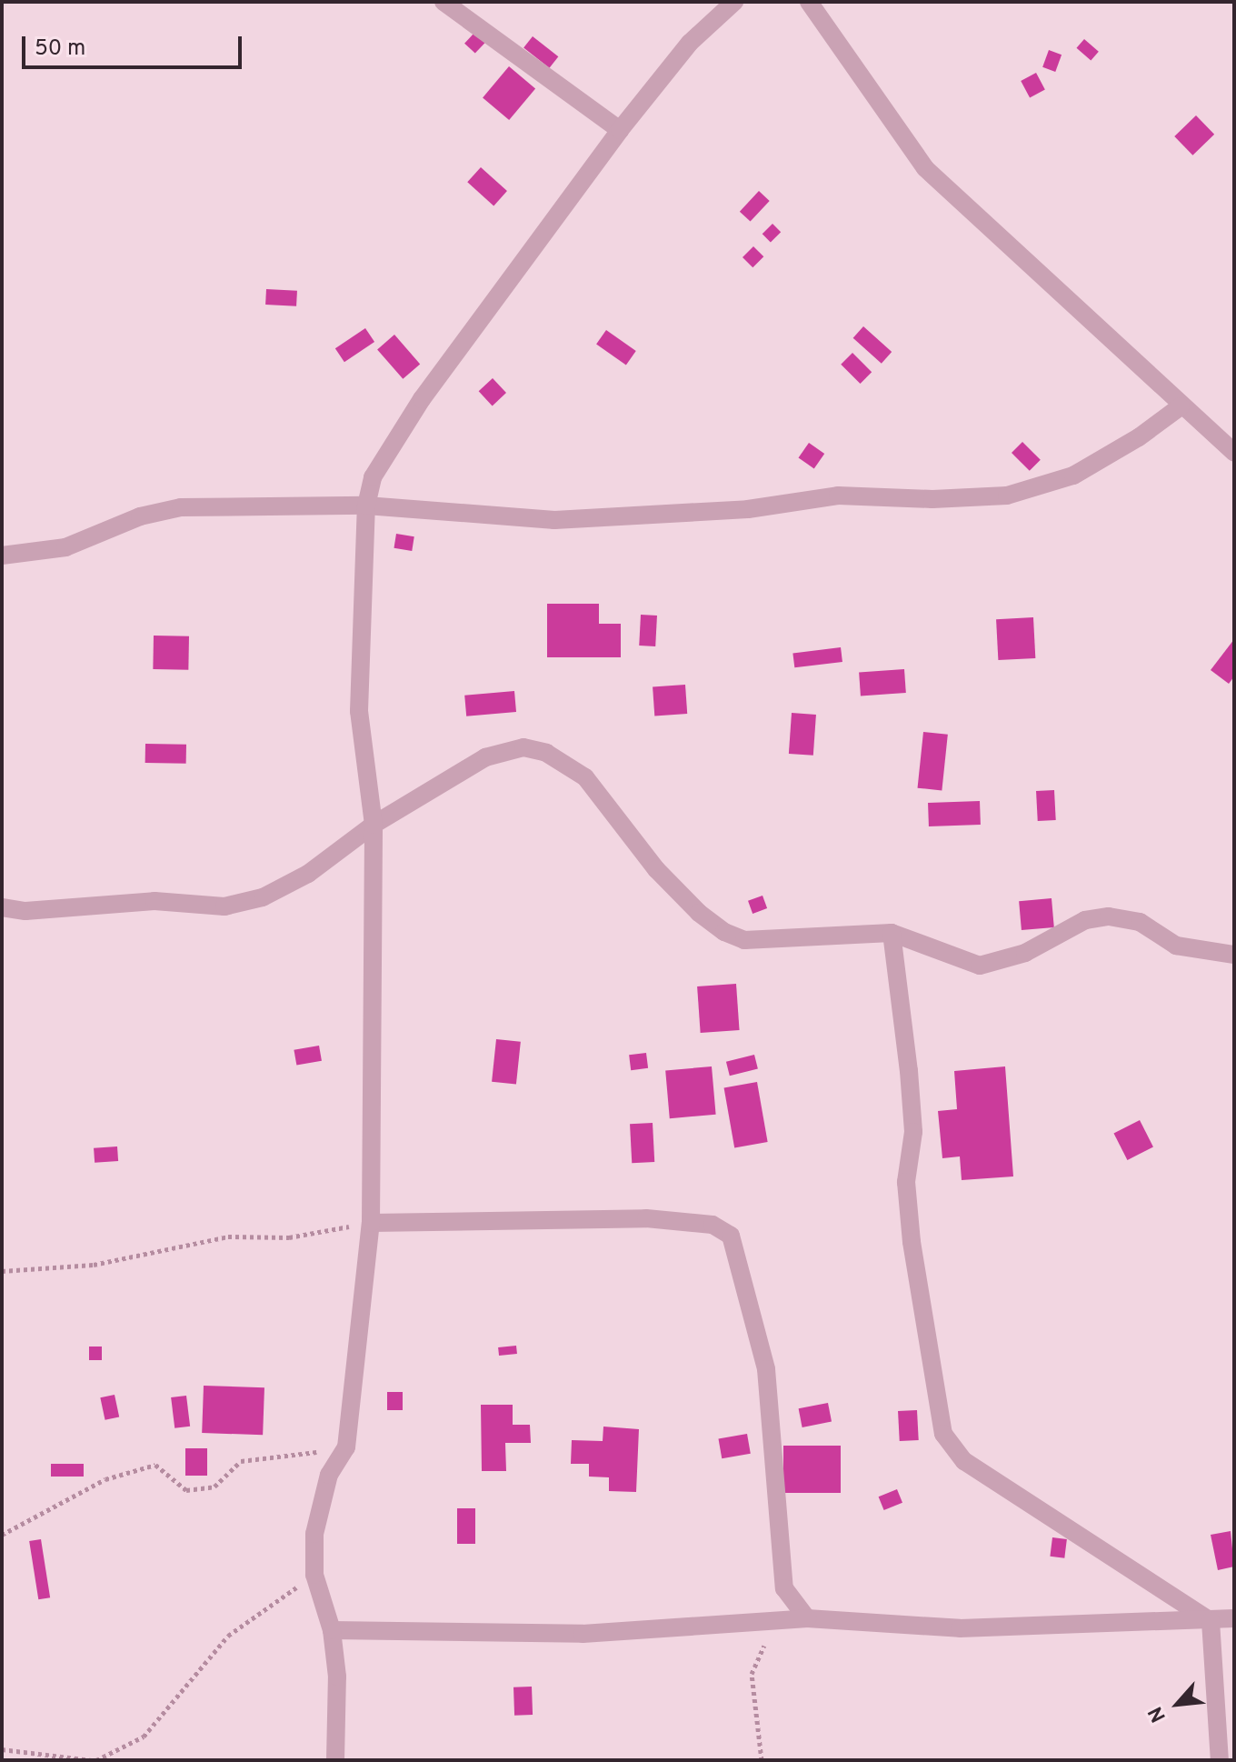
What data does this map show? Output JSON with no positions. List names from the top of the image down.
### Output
{
  "scale_bar": "50 m",
  "north": "bottom left"
}
